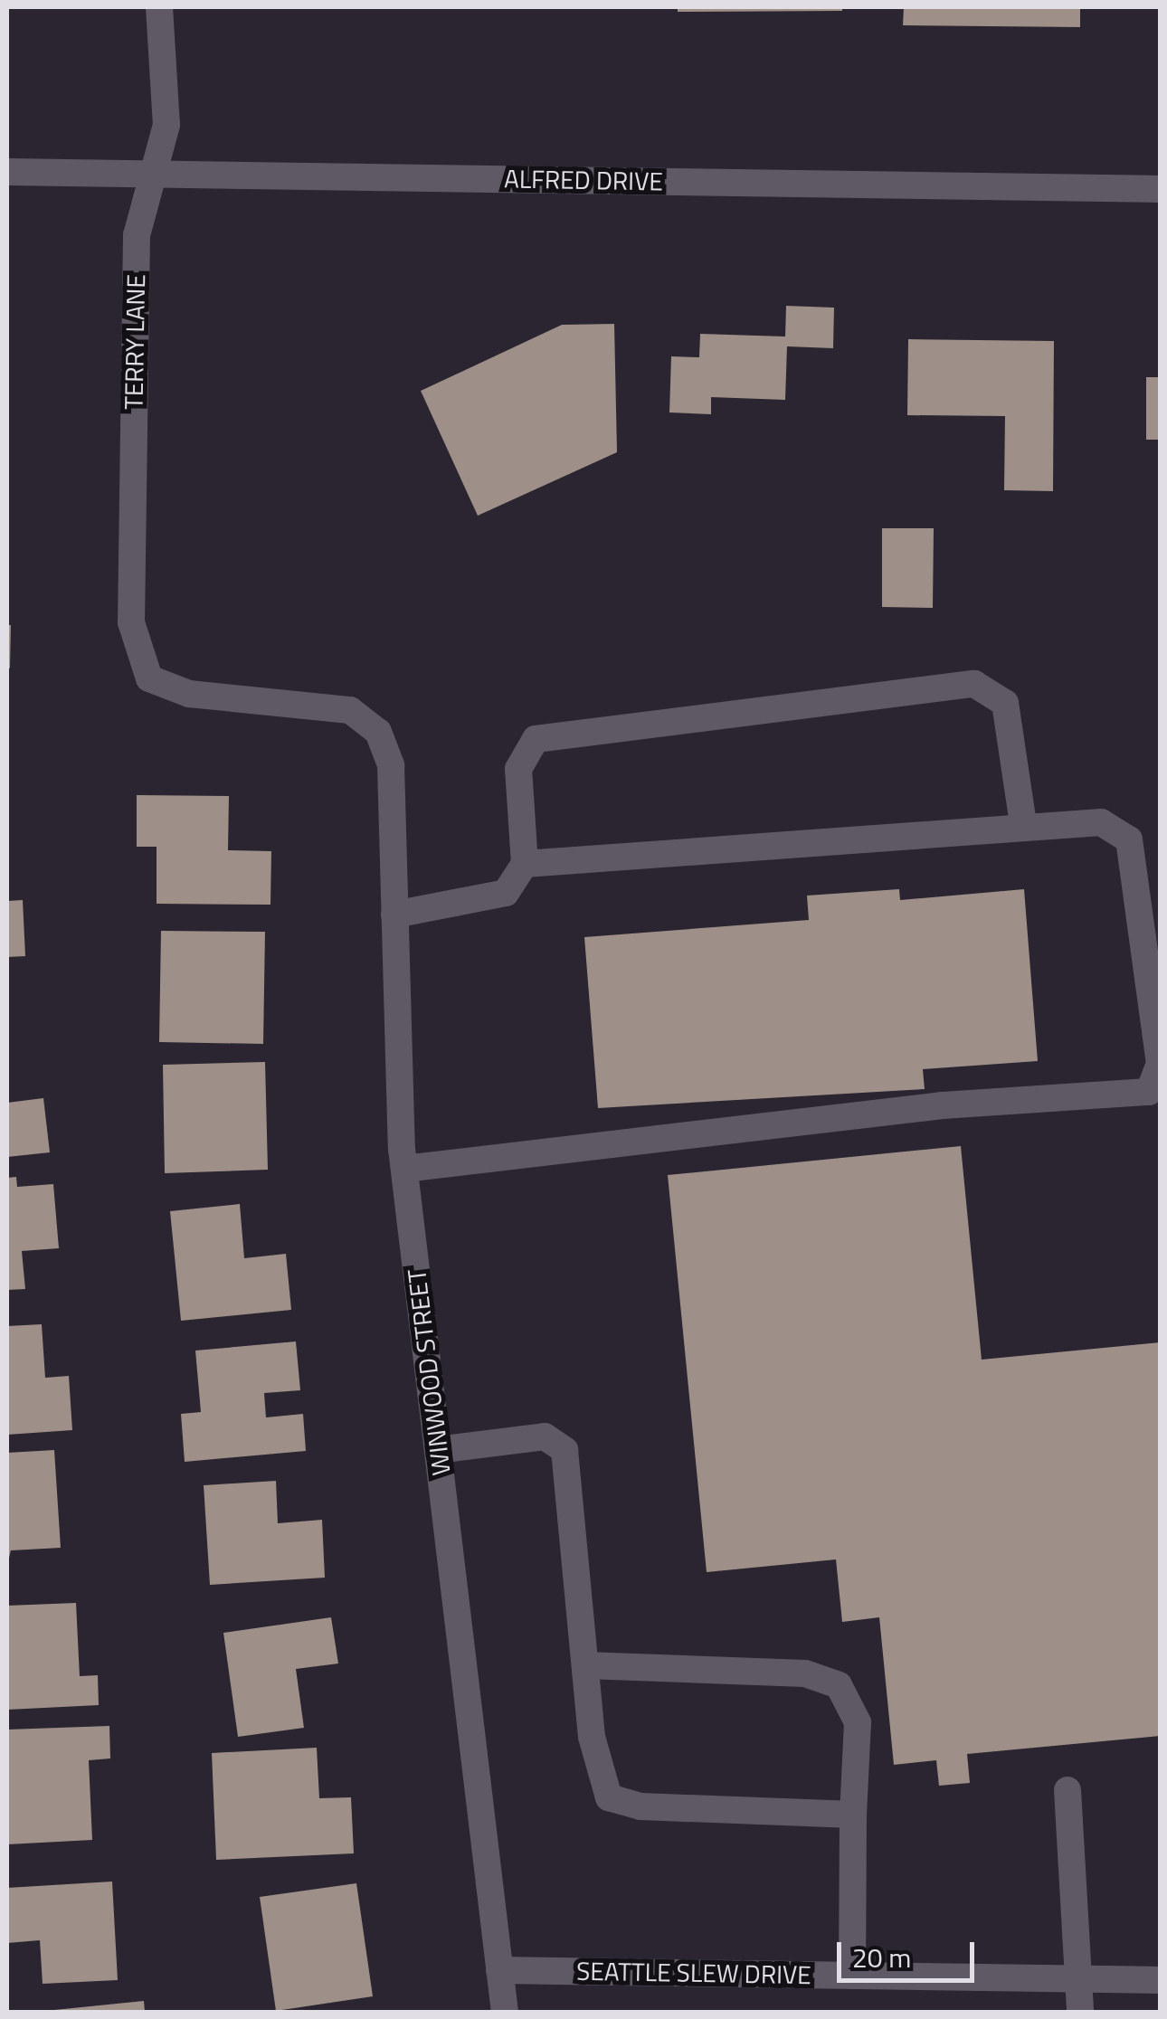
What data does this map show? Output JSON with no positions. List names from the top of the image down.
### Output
{
  "streets": {
    "street": [
      "ALFRED DRIVE",
      "TERRY LANE",
      "WINWOOD STREET",
      "SEATTLE SLEW DRIVE"
    ]
  },
  "crossings": [
    ["ALFRED DRIVE", "TERRY LANE"],
    ["TERRY LANE", "WINWOOD STREET"],
    ["WINWOOD STREET", "SEATTLE SLEW DRIVE"]
  ],
  "scale_bar": "20 m"
}
